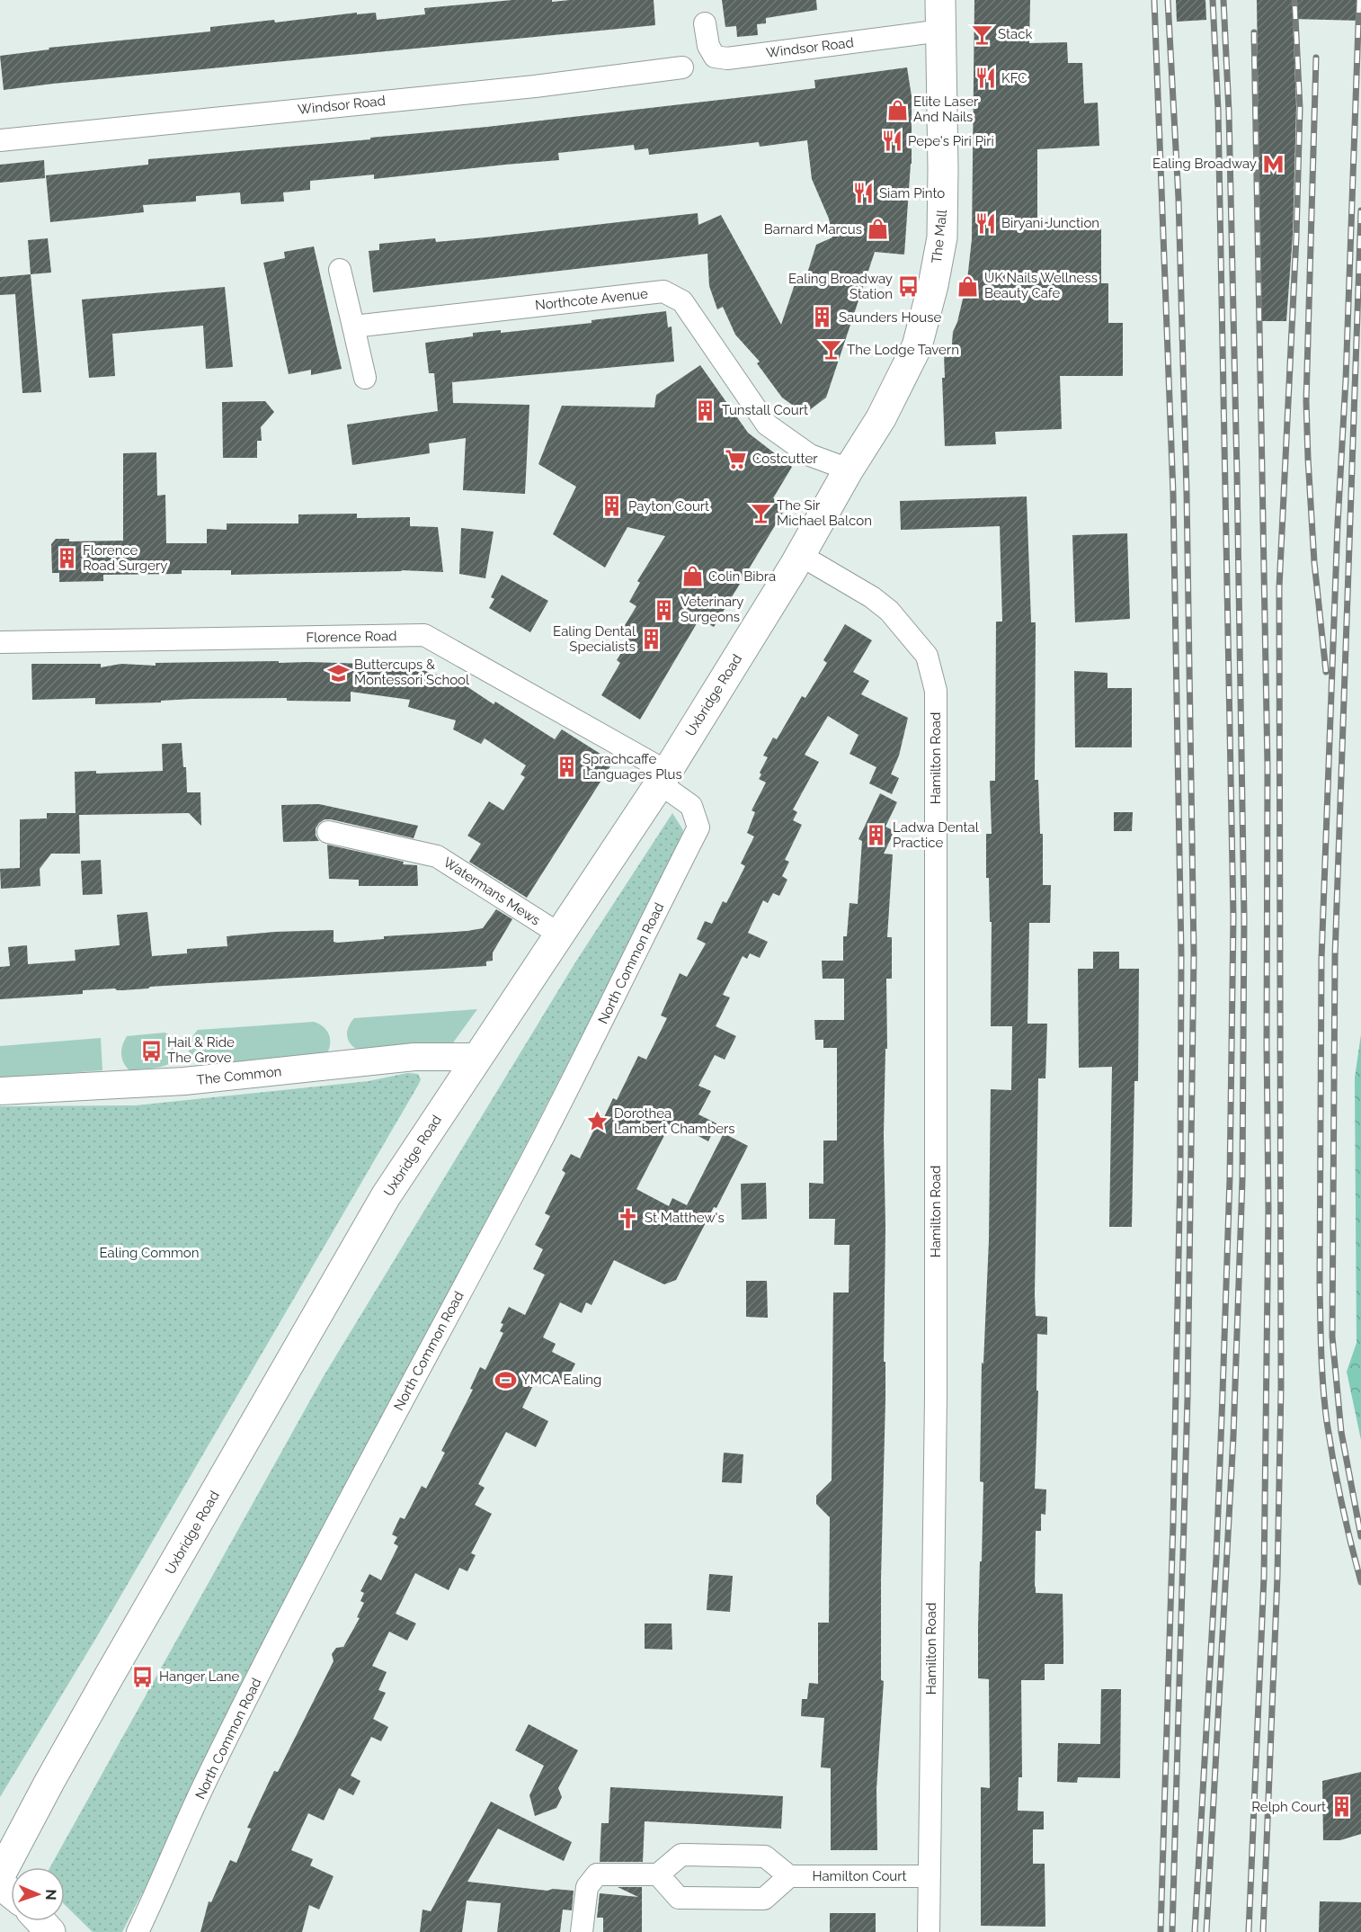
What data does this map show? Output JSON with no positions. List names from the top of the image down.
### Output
{
  "streets": {
    "main road": ["The Mall", "Uxbridge Road"],
    "street": [
      "Windsor Road",
      "Northcote Avenue",
      "Florence Road",
      "Hamilton Road",
      "Watermans Mews",
      "North Common Road",
      "The Common",
      "Hamilton Court"
    ]
  },
  "crossings": [
    ["Windsor Road", "The Mall"],
    ["The Mall", "Northcote Avenue"],
    ["The Mall", "Uxbridge Road"],
    ["Northcote Avenue", "Uxbridge Road"],
    ["Florence Road", "Uxbridge Road"],
    ["Florence Road", "North Common Road"],
    ["Uxbridge Road", "Hamilton Road"],
    ["Uxbridge Road", "Watermans Mews"],
    ["Uxbridge Road", "North Common Road"],
    ["Uxbridge Road", "The Common"],
    ["Hamilton Road", "Hamilton Court"]
  ],
  "parks": ["Ealing Common"],
  "places": {
    "bar": ["Stack", "The Lodge Tavern", "The Sir Michael Balcon"],
    "restaurant": [
      "KFC",
      "Pepe's Piri Piri",
      "Siam Pinto",
      "Biryani Junction"
    ],
    "shop": [
      "Elite Laser And Nails",
      "Barnard Marcus",
      "UK Nails Wellness Beauty Cafe",
      "Colin Bibra"
    ],
    "metro station": ["Ealing Broadway"],
    "bus stop": ["Ealing Broadway Station", "Hail & Ride The Grove", "Hanger Lane"],
    "building": [
      "Saunders House",
      "Tunstall Court",
      "Payton Court",
      "Florence Road Surgery",
      "Veterinary Surgeons",
      "Ealing Dental Specialists",
      "Sprachcaffe Languages Plus",
      "Ladwa Dental Practice",
      "Relph Court"
    ],
    "supermarket": ["Costcutter"],
    "school or university": ["Buttercups & Montessori School"],
    "place": ["Dorothea Lambert Chambers"],
    "church": ["St Matthew's"],
    "sports": ["YMCA Ealing"]
  },
  "north": "right"
}
